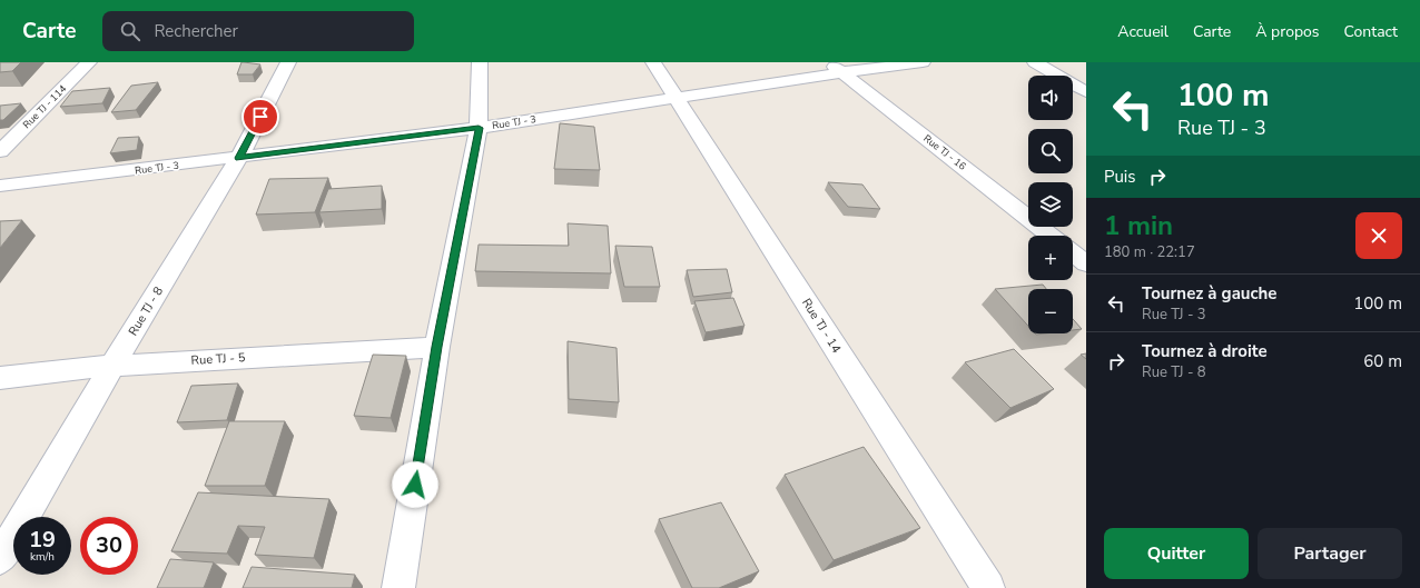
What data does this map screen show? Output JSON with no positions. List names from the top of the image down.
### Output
{
  "streets": {
    "street": [
      "Rue TJ - 114",
      "Rue TJ - 3",
      "Rue TJ - 16",
      "Rue TJ - 8",
      "Rue TJ - 14",
      "Rue TJ - 5"
    ]
  },
  "crossings": [
    ["Rue TJ - 3", "Rue TJ - 16"],
    ["Rue TJ - 3", "Rue TJ - 8"],
    ["Rue TJ - 3", "Rue TJ - 14"],
    ["Rue TJ - 8", "Rue TJ - 5"]
  ],
  "page": {
    "header": "Carte",
    "search": "Rechercher",
    "nav": [
      "Accueil",
      "Carte",
      "À propos",
      "Contact"
    ],
    "turn": ["100 m", "Rue TJ - 3"],
    "map_buttons": ["+", "−"],
    "then": "Puis",
    "heading": ["1 min", "180 m · 22:17"],
    "list": [
      {
        "name": "Tournez à gauche",
        "note": "Rue TJ - 3",
        "value": "100 m"
      },
      {
        "name": "Tournez à droite",
        "note": "Rue TJ - 8",
        "value": "60 m"
      }
    ],
    "speed": "19 km/h",
    "limit": "30",
    "buttons": ["Quitter", "Partager"]
  }
}
